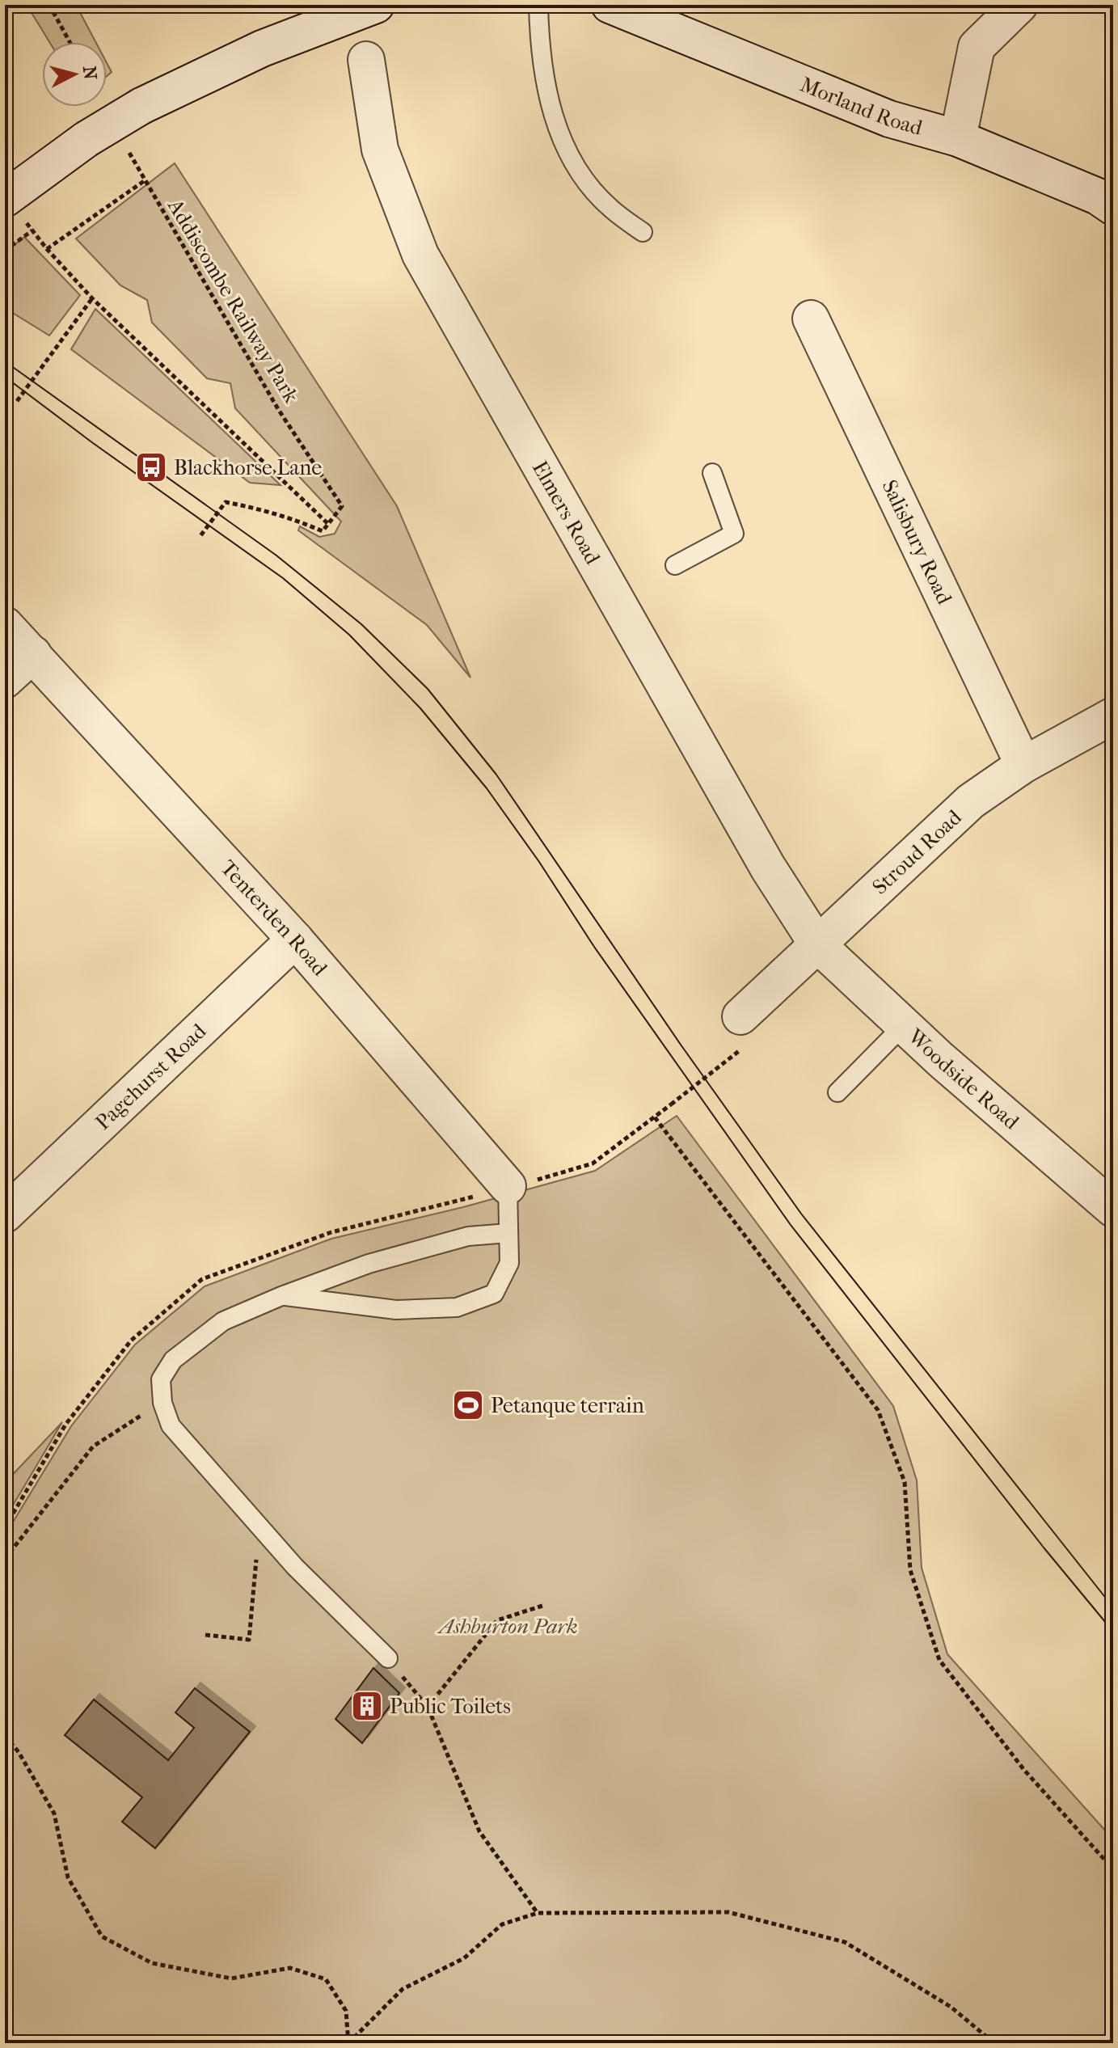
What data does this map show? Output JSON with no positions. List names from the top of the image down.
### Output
{
  "streets": {
    "street": [
      "Morland Road",
      "Elmers Road",
      "Salisbury Road",
      "Stroud Road",
      "Tenterden Road",
      "Pagehurst Road",
      "Woodside Road"
    ],
    "path": ["Addiscombe Railway Park"]
  },
  "crossings": [
    ["Elmers Road", "Stroud Road"],
    ["Elmers Road", "Woodside Road"],
    ["Salisbury Road", "Stroud Road"],
    ["Stroud Road", "Woodside Road"],
    ["Tenterden Road", "Pagehurst Road"]
  ],
  "parks": ["Ashburton Park"],
  "places": {
    "bus stop": ["Blackhorse Lane"],
    "sports": ["Petanque terrain"],
    "building": ["Public Toilets"]
  },
  "north": "right"
}
